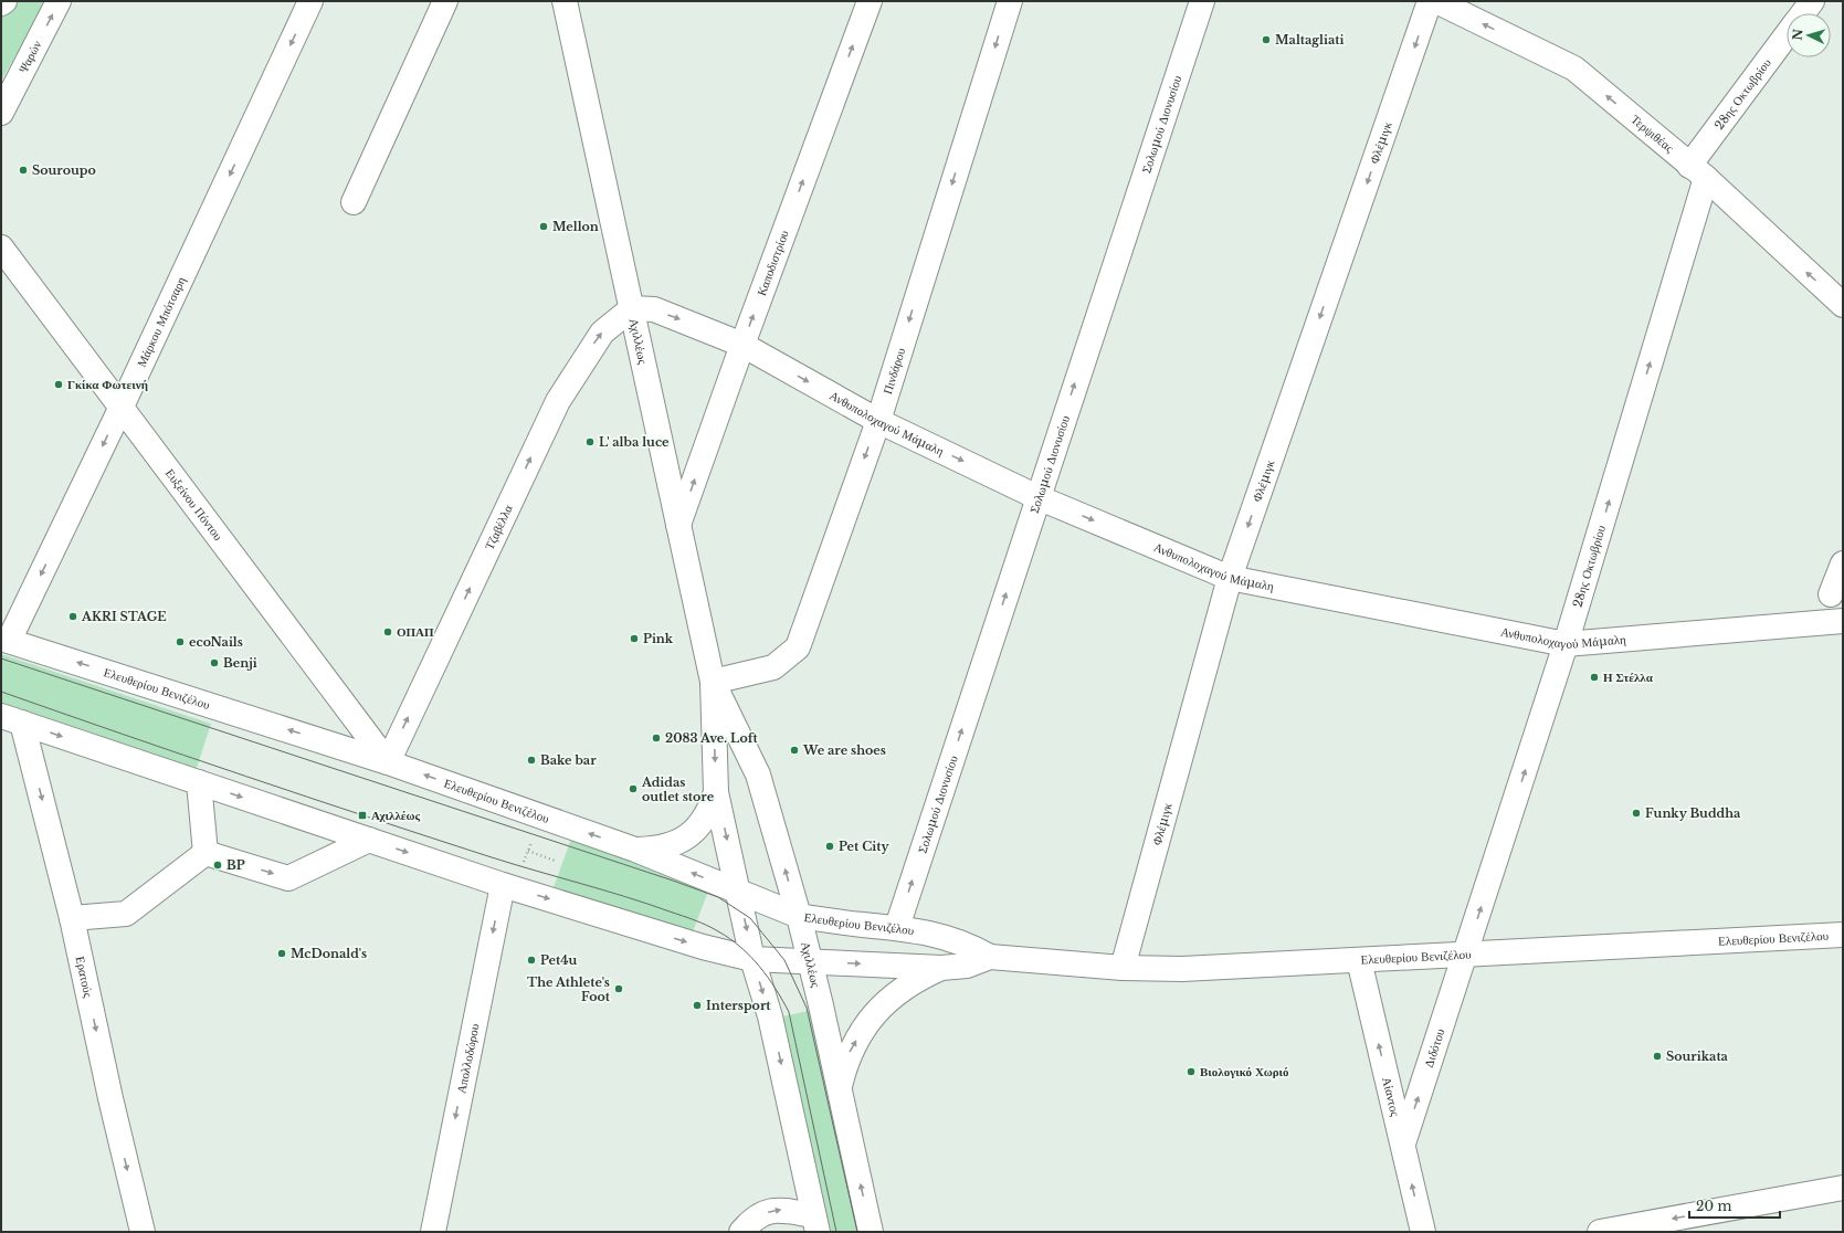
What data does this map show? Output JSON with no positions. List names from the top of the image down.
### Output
{
  "streets": {
    "street": [
      "Ψαρών",
      "28ης Οκτωβρίου",
      "Σολωμού Διονυσίου",
      "Τερψιθέας",
      "Φλέμιγκ",
      "Καποδιστρίου",
      "Μάρκου Μπότσαρη",
      "Αχιλλέως",
      "Πινδάρου",
      "Ανθυπολοχαγού Μάμαλη",
      "Ευξείνου Πόντου",
      "Τζαβέλλα",
      "Ελευθερίου Βενιζέλου",
      "Ερατούς",
      "Διδότου",
      "Απολλοδώρου",
      "Αίαντος"
    ]
  },
  "crossings": [
    ["28ης Οκτωβρίου", "Τερψιθέας"],
    ["28ης Οκτωβρίου", "Ανθυπολοχαγού Μάμαλη"],
    ["28ης Οκτωβρίου", "Ελευθερίου Βενιζέλου"],
    ["28ης Οκτωβρίου", "Διδότου"],
    ["Σολωμού Διονυσίου", "Ανθυπολοχαγού Μάμαλη"],
    ["Σολωμού Διονυσίου", "Ελευθερίου Βενιζέλου"],
    ["Φλέμιγκ", "Ανθυπολοχαγού Μάμαλη"],
    ["Φλέμιγκ", "Ελευθερίου Βενιζέλου"],
    ["Καποδιστρίου", "Αχιλλέως"],
    ["Καποδιστρίου", "Ανθυπολοχαγού Μάμαλη"],
    ["Μάρκου Μπότσαρη", "Ευξείνου Πόντου"],
    ["Μάρκου Μπότσαρη", "Ελευθερίου Βενιζέλου"],
    ["Αχιλλέως", "Πινδάρου"],
    ["Αχιλλέως", "Ανθυπολοχαγού Μάμαλη"],
    ["Αχιλλέως", "Τζαβέλλα"],
    ["Αχιλλέως", "Ελευθερίου Βενιζέλου"],
    ["Πινδάρου", "Ανθυπολοχαγού Μάμαλη"],
    ["Ανθυπολοχαγού Μάμαλη", "Τζαβέλλα"],
    ["Ευξείνου Πόντου", "Τζαβέλλα"],
    ["Ευξείνου Πόντου", "Ελευθερίου Βενιζέλου"],
    ["Τζαβέλλα", "Ελευθερίου Βενιζέλου"],
    ["Ελευθερίου Βενιζέλου", "Ερατούς"],
    ["Ελευθερίου Βενιζέλου", "Διδότου"],
    ["Ελευθερίου Βενιζέλου", "Απολλοδώρου"],
    ["Ελευθερίου Βενιζέλου", "Αίαντος"],
    ["Διδότου", "Αίαντος"]
  ],
  "one_way": [
    "Ψαρών",
    "28ης Οκτωβρίου",
    "Σολωμού Διονυσίου",
    "Τερψιθέας",
    "Φλέμιγκ",
    "Καποδιστρίου",
    "Μάρκου Μπότσαρη",
    "Πινδάρου",
    "Ανθυπολοχαγού Μάμαλη",
    "Τζαβέλλα",
    "Ερατούς",
    "Διδότου",
    "Απολλοδώρου",
    "Αίαντος"
  ],
  "places": {
    "other": [
      "Maltagliati",
      "Souroupo",
      "Mellon",
      "Γκίκα Φωτεινή",
      "L' alba luce",
      "AKRI STAGE",
      "ΟΠΑΠ",
      "Pink",
      "ecoNails",
      "Benji",
      "Η Στέλλα",
      "2083 Ave. Loft",
      "We are shoes",
      "Bake bar",
      "Adidas outlet store",
      "Funky Buddha",
      "Pet City",
      "BP",
      "McDonald's",
      "Pet4u",
      "The Athlete's Foot",
      "Intersport",
      "Sourikata",
      "Βιολογικό Χωριό"
    ],
    "transit": ["Αχιλλέως"]
  },
  "scale_bar": "20 m",
  "north": "left"
}
